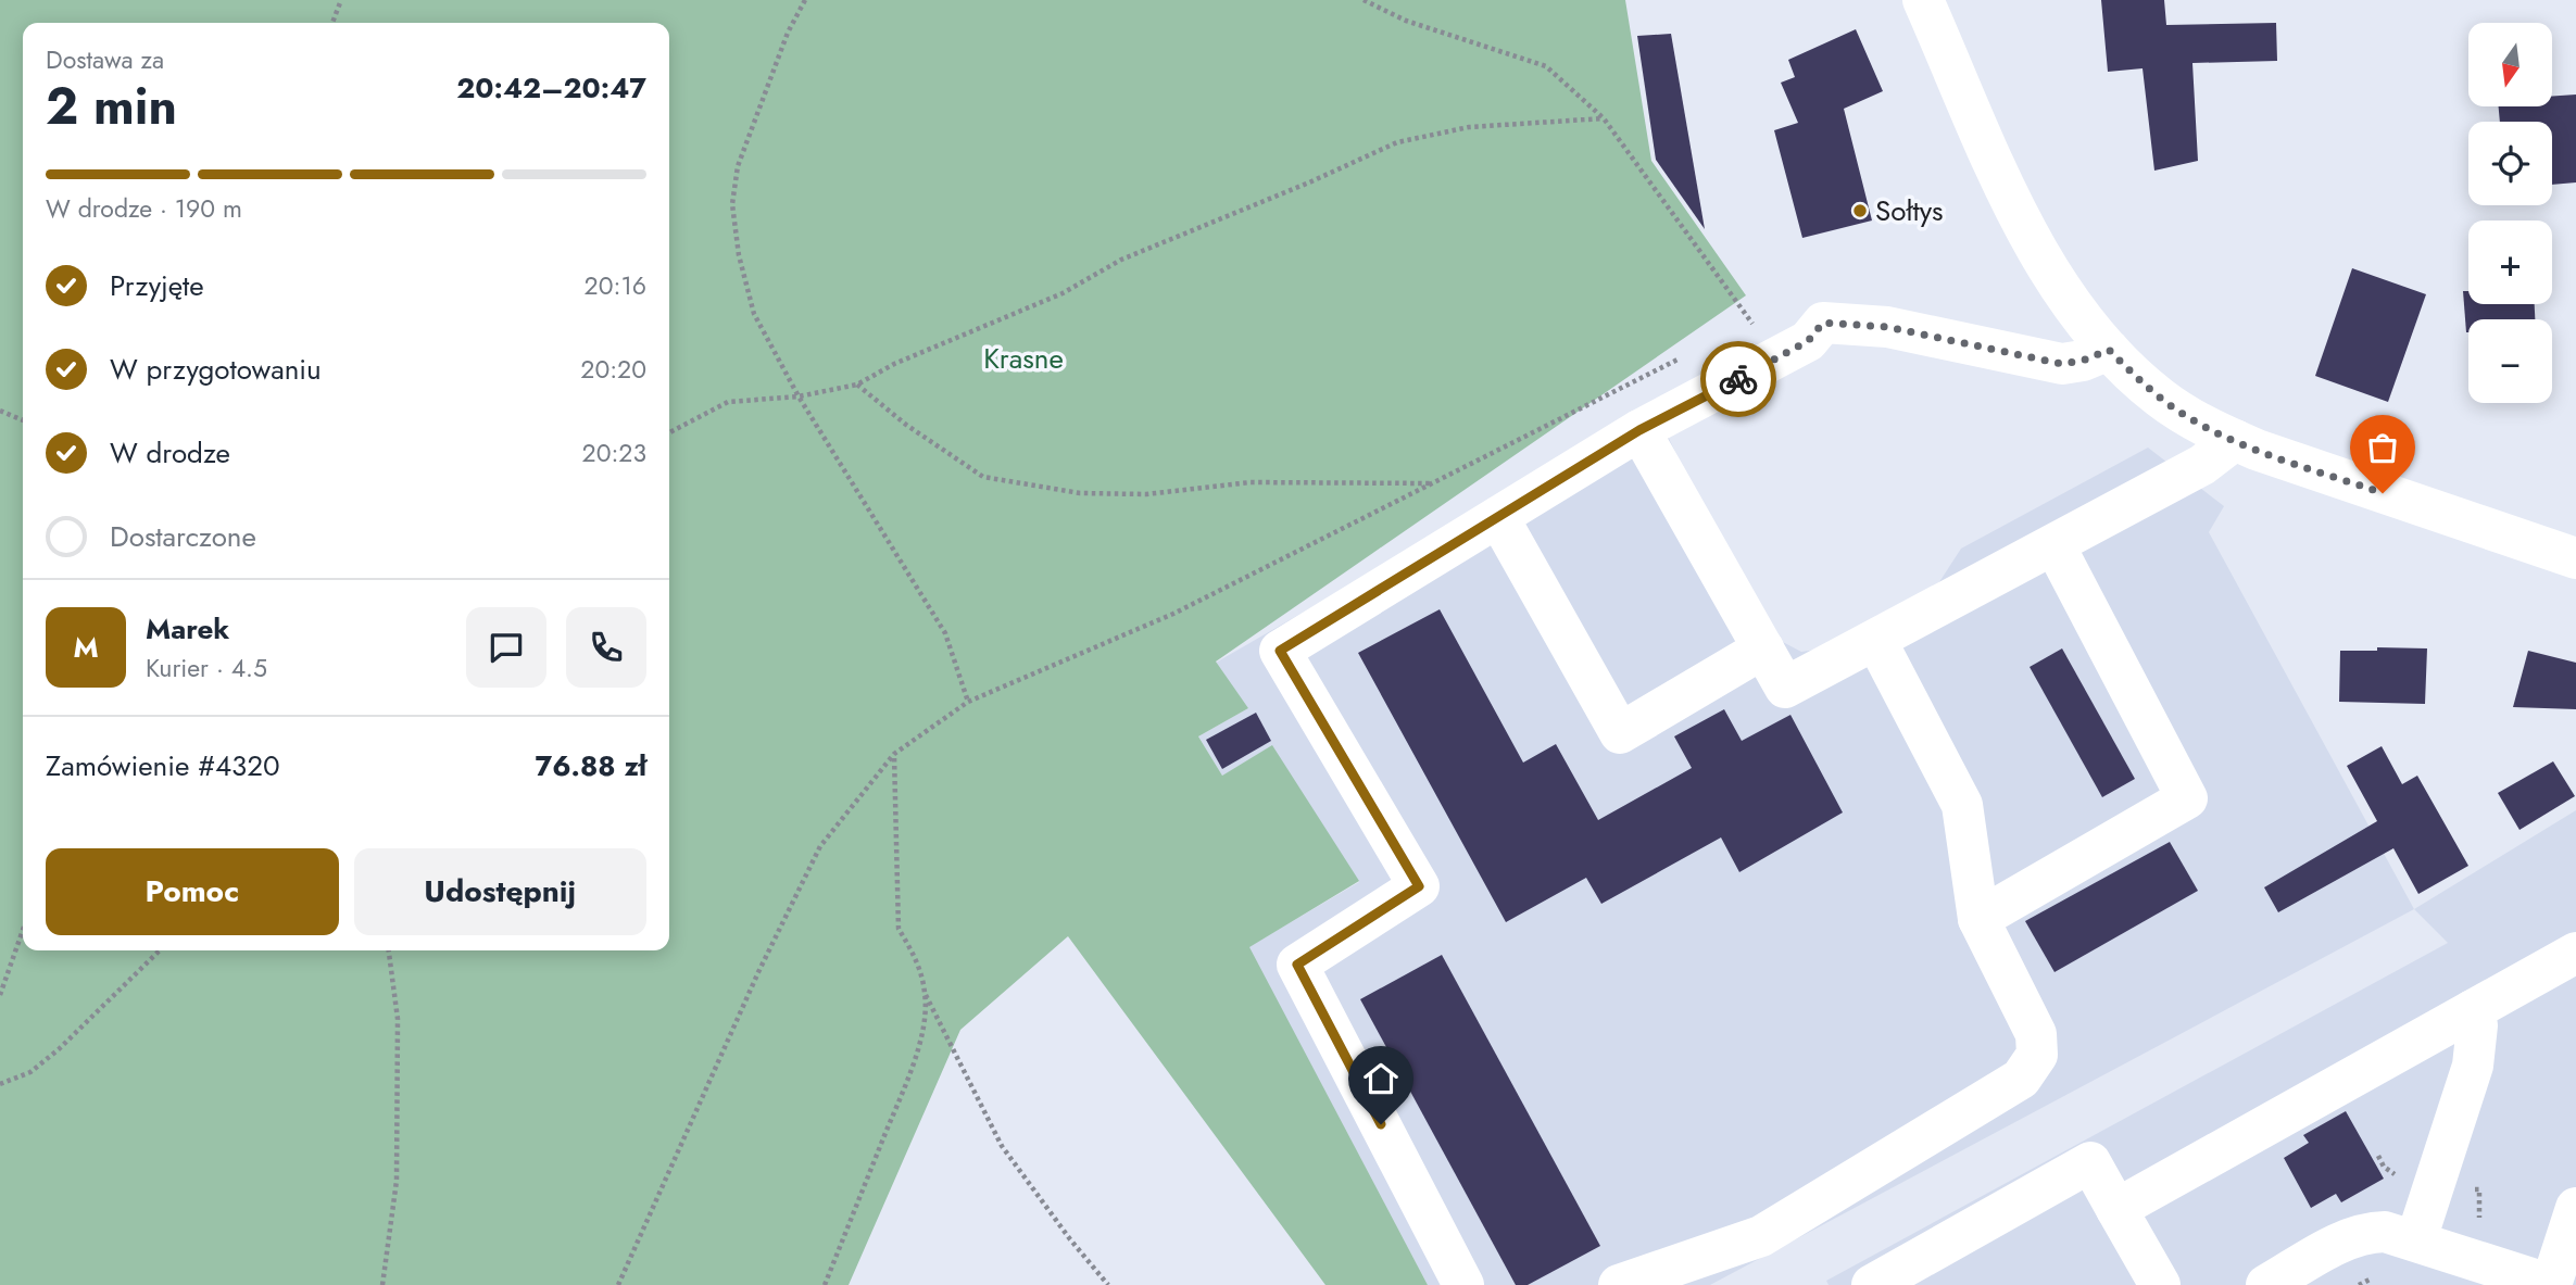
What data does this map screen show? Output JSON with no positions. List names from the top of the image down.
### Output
{
  "parks": ["Krasne"],
  "places": ["Sołtys"],
  "north": "bottom",
  "page": {
    "map_buttons": ["+", "−"],
    "heading": ["2 min", "Dostawa za", "20:42–20:47"],
    "panel": [
      "Marek",
      "Kurier · 4.5",
      "Zamówienie #4320",
      "76.88 zł"
    ],
    "bar": "W drodze · 190 m",
    "list": [
      ["Przyjęte", "20:16"],
      ["W przygotowaniu", "20:20"],
      ["W drodze", "20:23"],
      "Dostarczone"
    ],
    "round": "M",
    "buttons": ["Pomoc", "Udostępnij"]
  }
}
